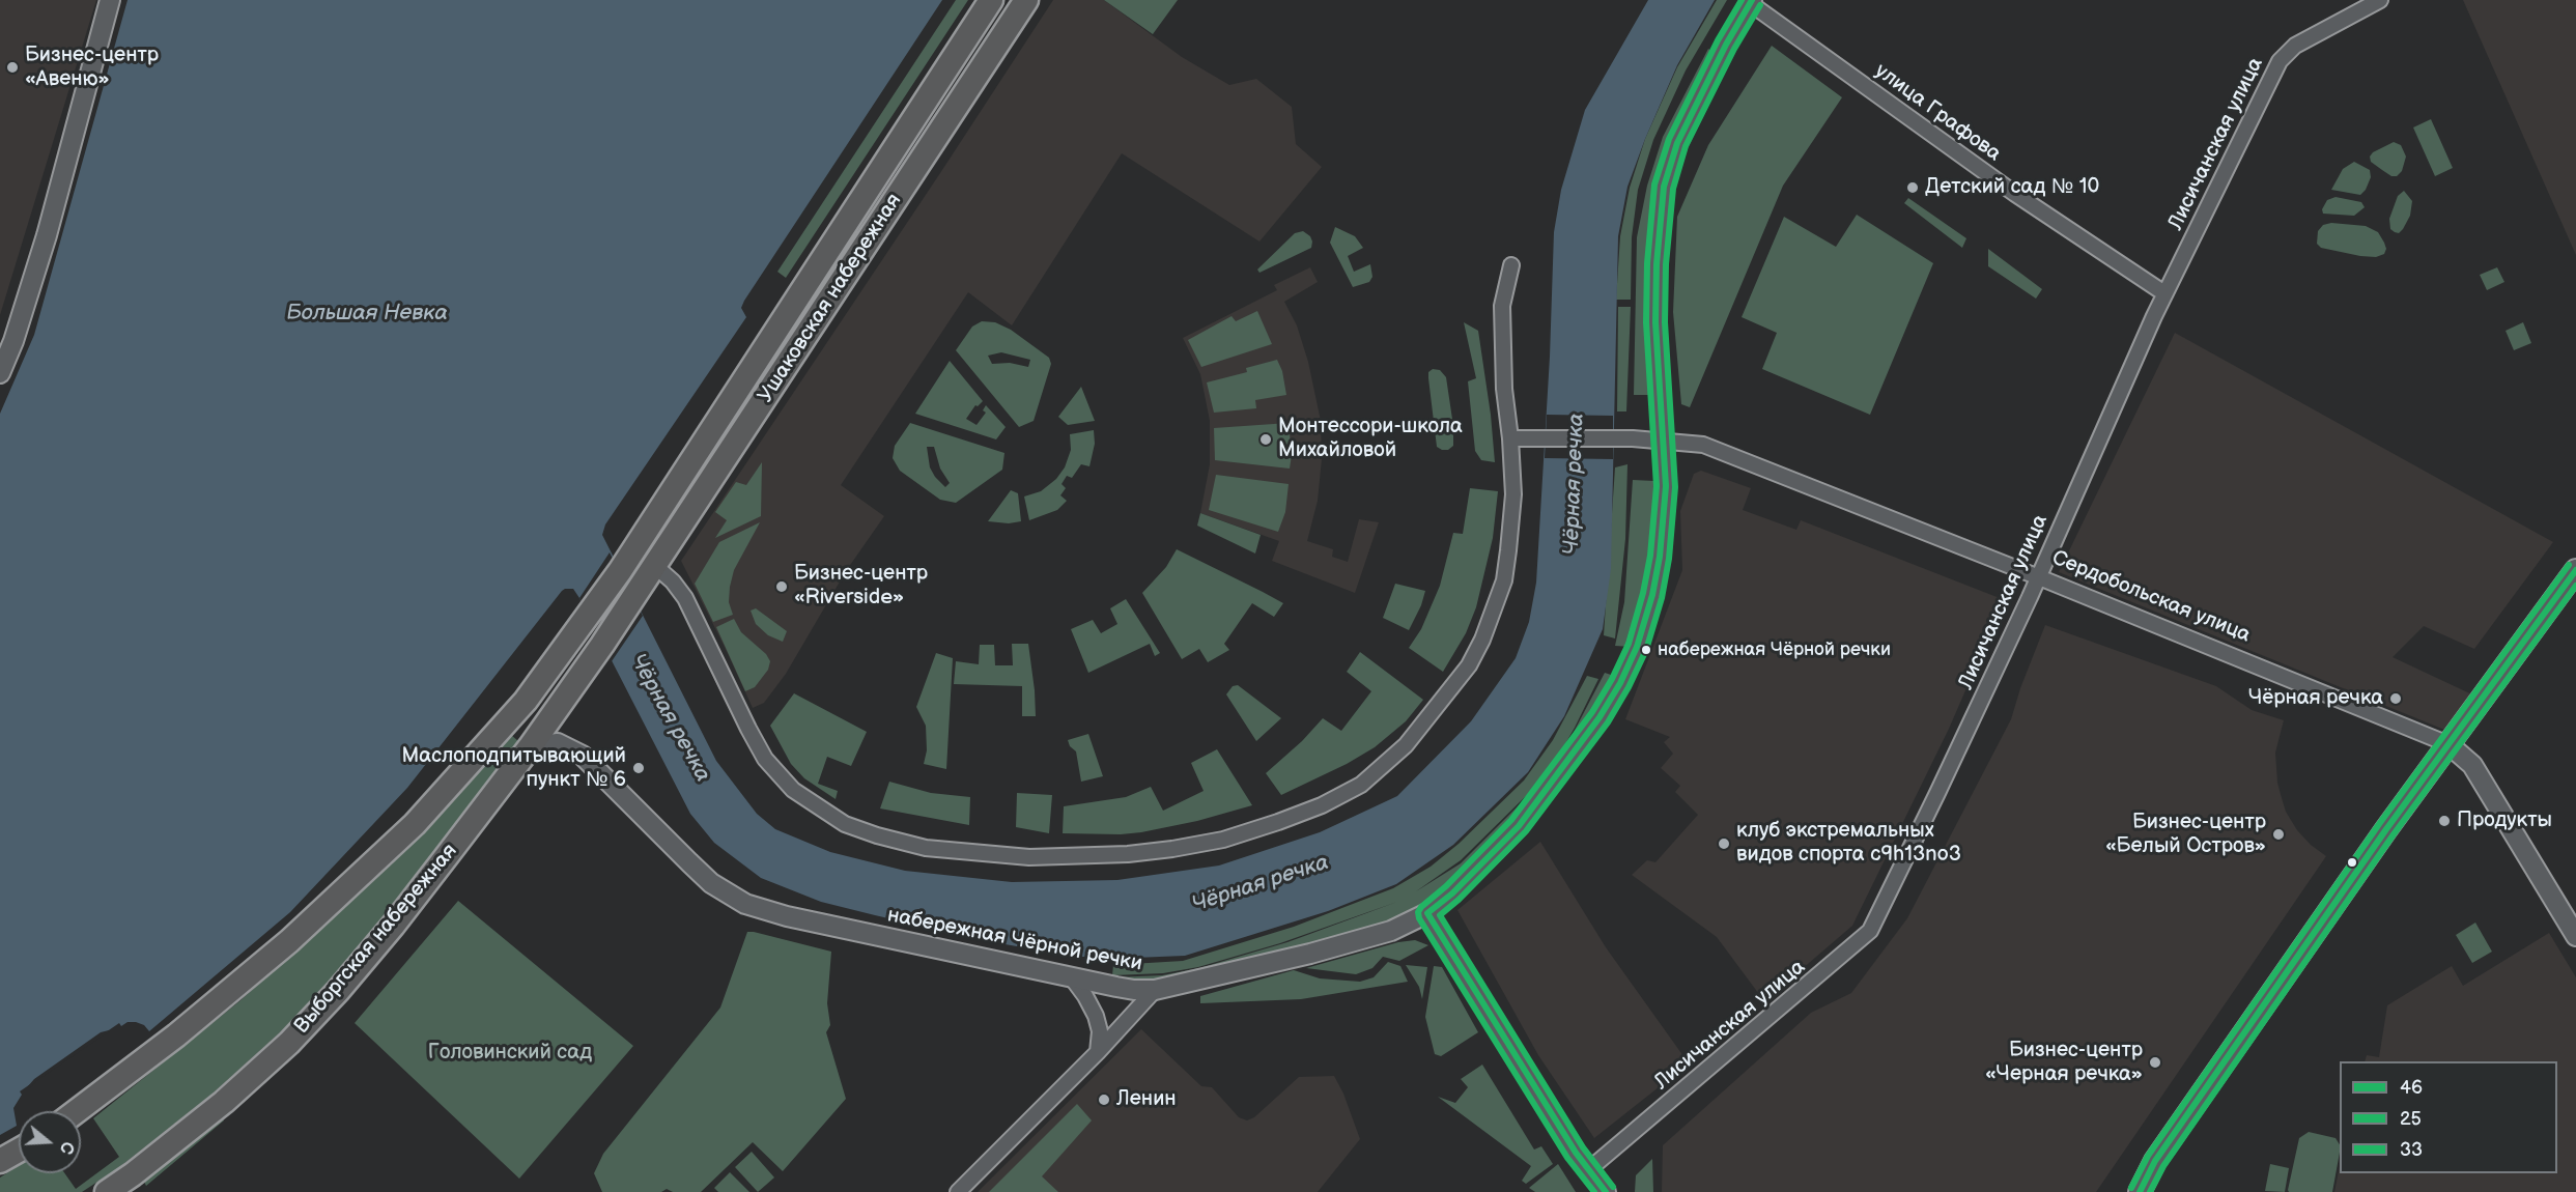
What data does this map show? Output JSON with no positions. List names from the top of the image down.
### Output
{
  "streets": {
    "main road": ["Ушаковская набережная", "Выборгская набережная"],
    "street": [
      "улица Графова",
      "Лисичанская улица",
      "Сердобольская улица",
      "набережная Чёрной речки"
    ]
  },
  "crossings": [
    ["улица Графова", "Лисичанская улица"],
    ["улица Графова", "набережная Чёрной речки"],
    ["Лисичанская улица", "Сердобольская улица"],
    ["Ушаковская набережная", "Выборгская набережная"],
    ["Сердобольская улица", "набережная Чёрной речки"],
    ["Выборгская набережная", "набережная Чёрной речки"]
  ],
  "water": ["Большая Невка", "Чёрная речка"],
  "parks": ["Головинский сад"],
  "places": [
    "Бизнес-центр «Авеню»",
    "Детский сад № 10",
    "Монтессори-школа Михайловой",
    "Бизнес-центр «Riverside»",
    "набережная Чёрной речки",
    "Чёрная речка",
    "Маслоподпитывающий пункт № 6",
    "Продукты",
    "Бизнес-центр «Белый Остров»",
    "клуб экстремальных видов спорта c9h13no3",
    "Бизнес-центр «Черная речка»",
    "Ленин"
  ],
  "lines": ["transit line 46", "transit line 33", "transit line 25"],
  "legend": ["46", "25", "33"],
  "north": "right"
}
